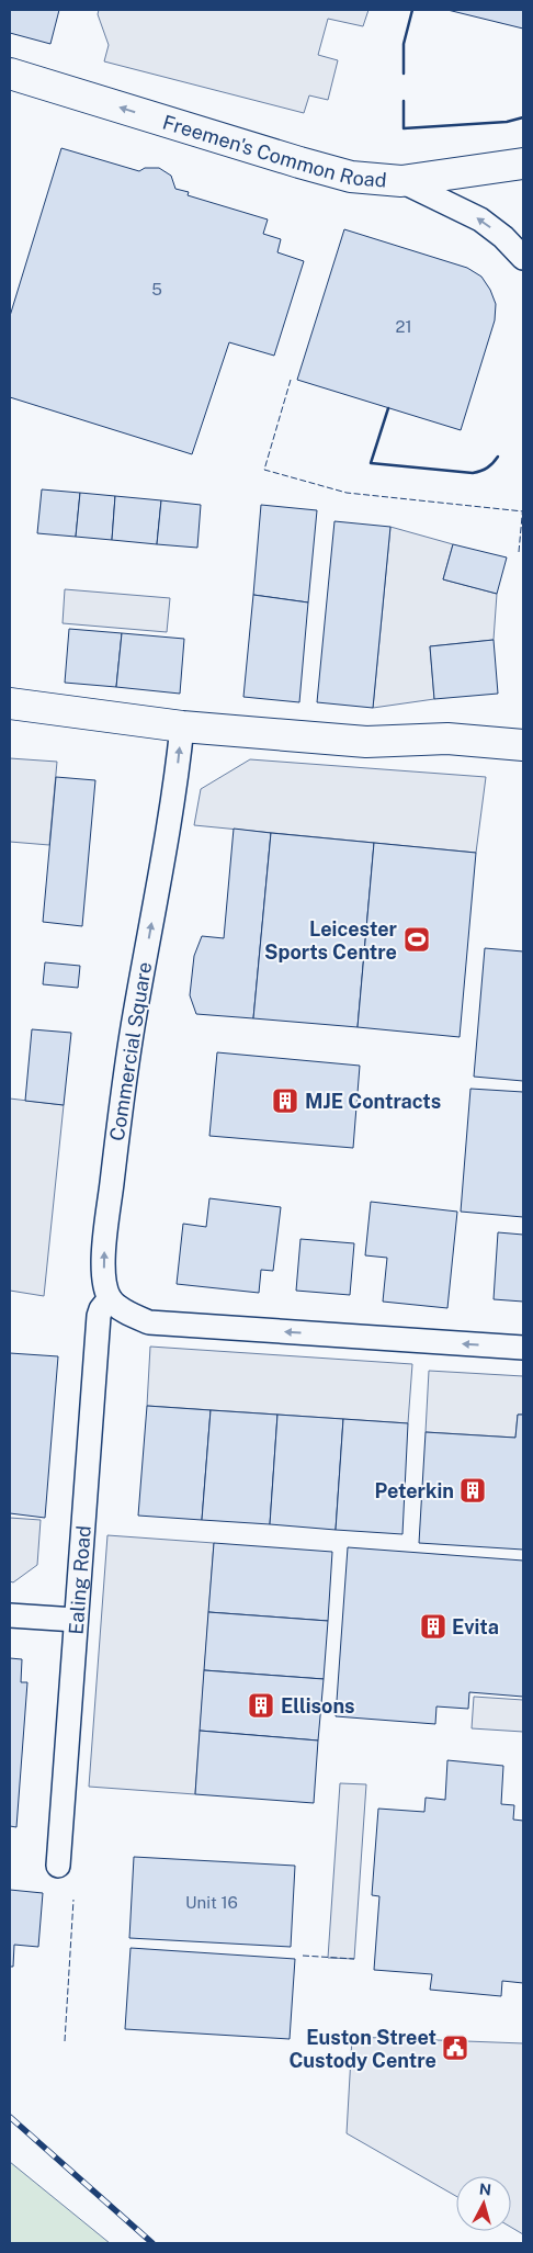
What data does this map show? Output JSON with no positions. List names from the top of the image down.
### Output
{
  "streets": {
    "main road": ["Freemen's Common Road"],
    "street": ["Commercial Square", "Ealing Road"]
  },
  "crossings": [
    ["Commercial Square", "Ealing Road"]
  ],
  "one_way": ["Freemen's Common Road", "Commercial Square"],
  "places": {
    "sports": ["Leicester Sports Centre"],
    "building": [
      "MJE Contracts",
      "Peterkin",
      "Evita",
      "Ellisons"
    ],
    "public building": ["Euston Street Custody Centre"]
  },
  "house_numbers": ["5", "21", "Unit 16"],
  "north": "top"
}
